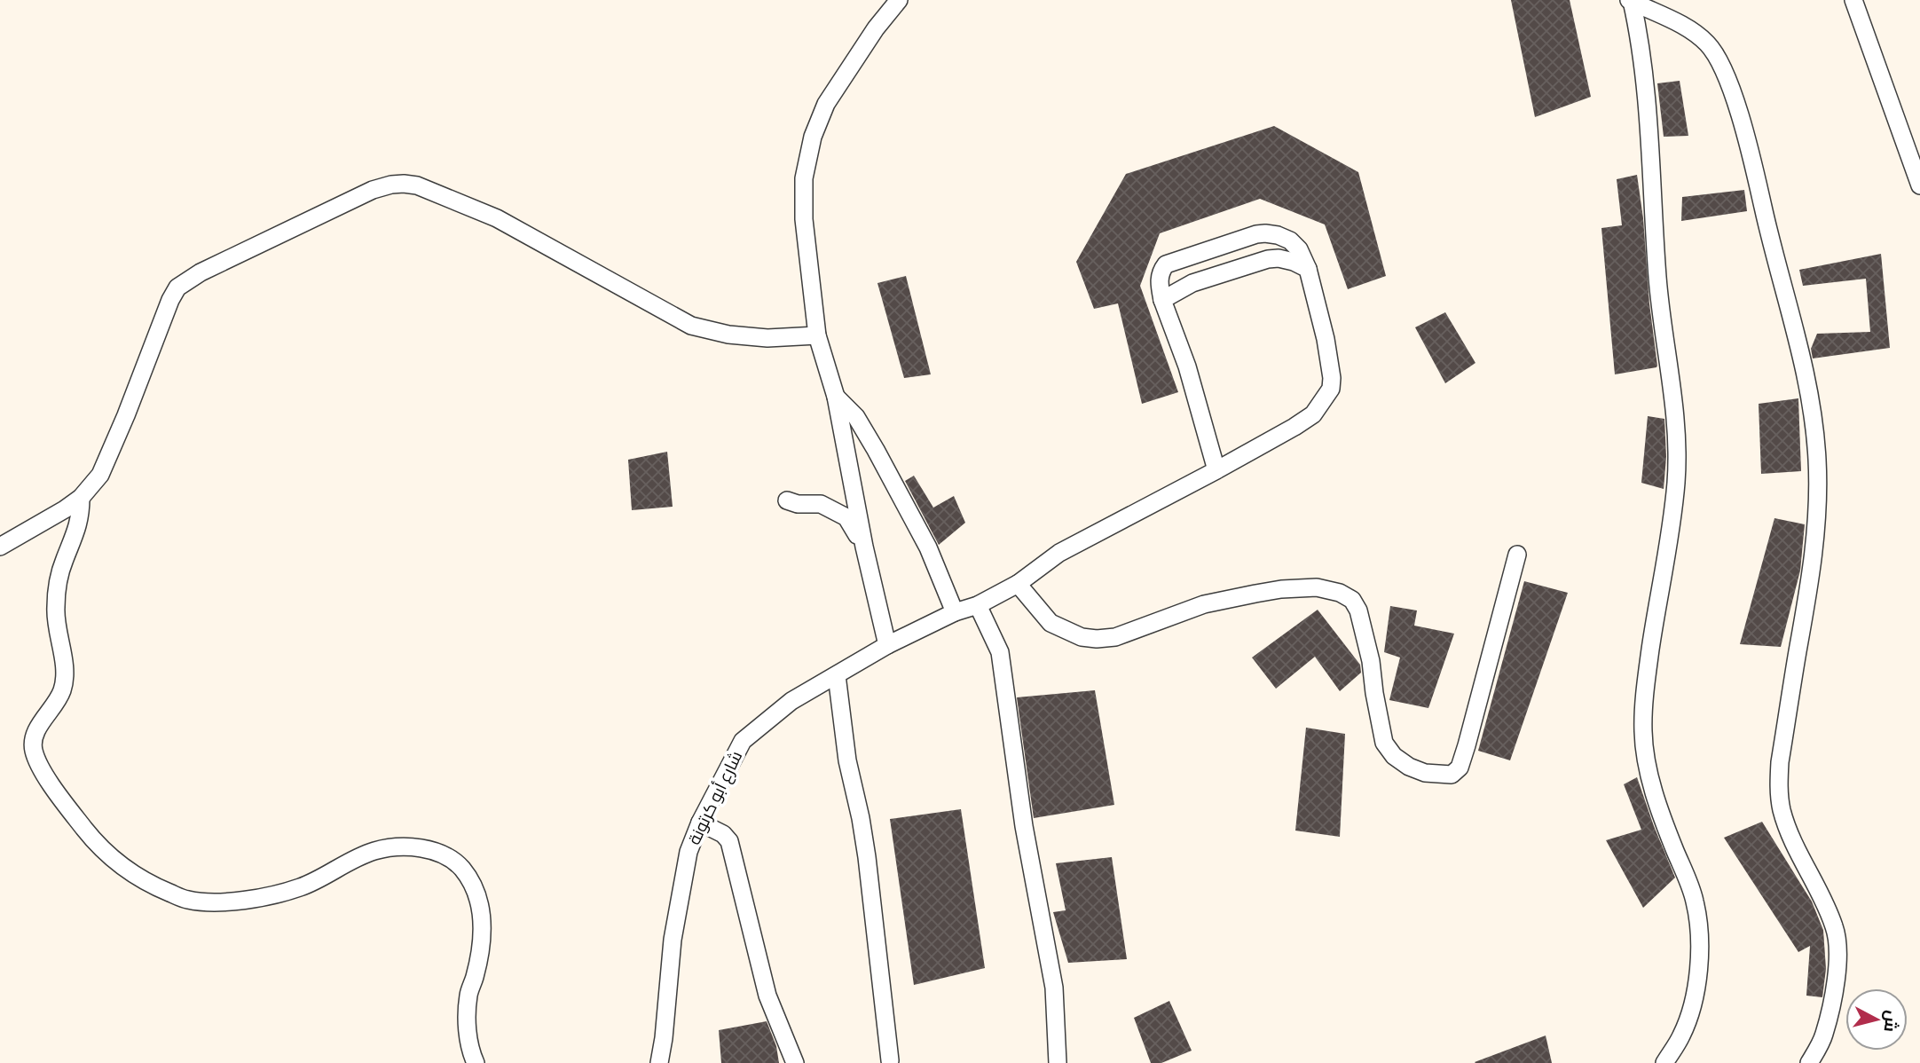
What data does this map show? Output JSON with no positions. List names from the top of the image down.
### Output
{
  "streets": {
    "street": ["شارع أبو كرتونة"]
  },
  "north": "right"
}
